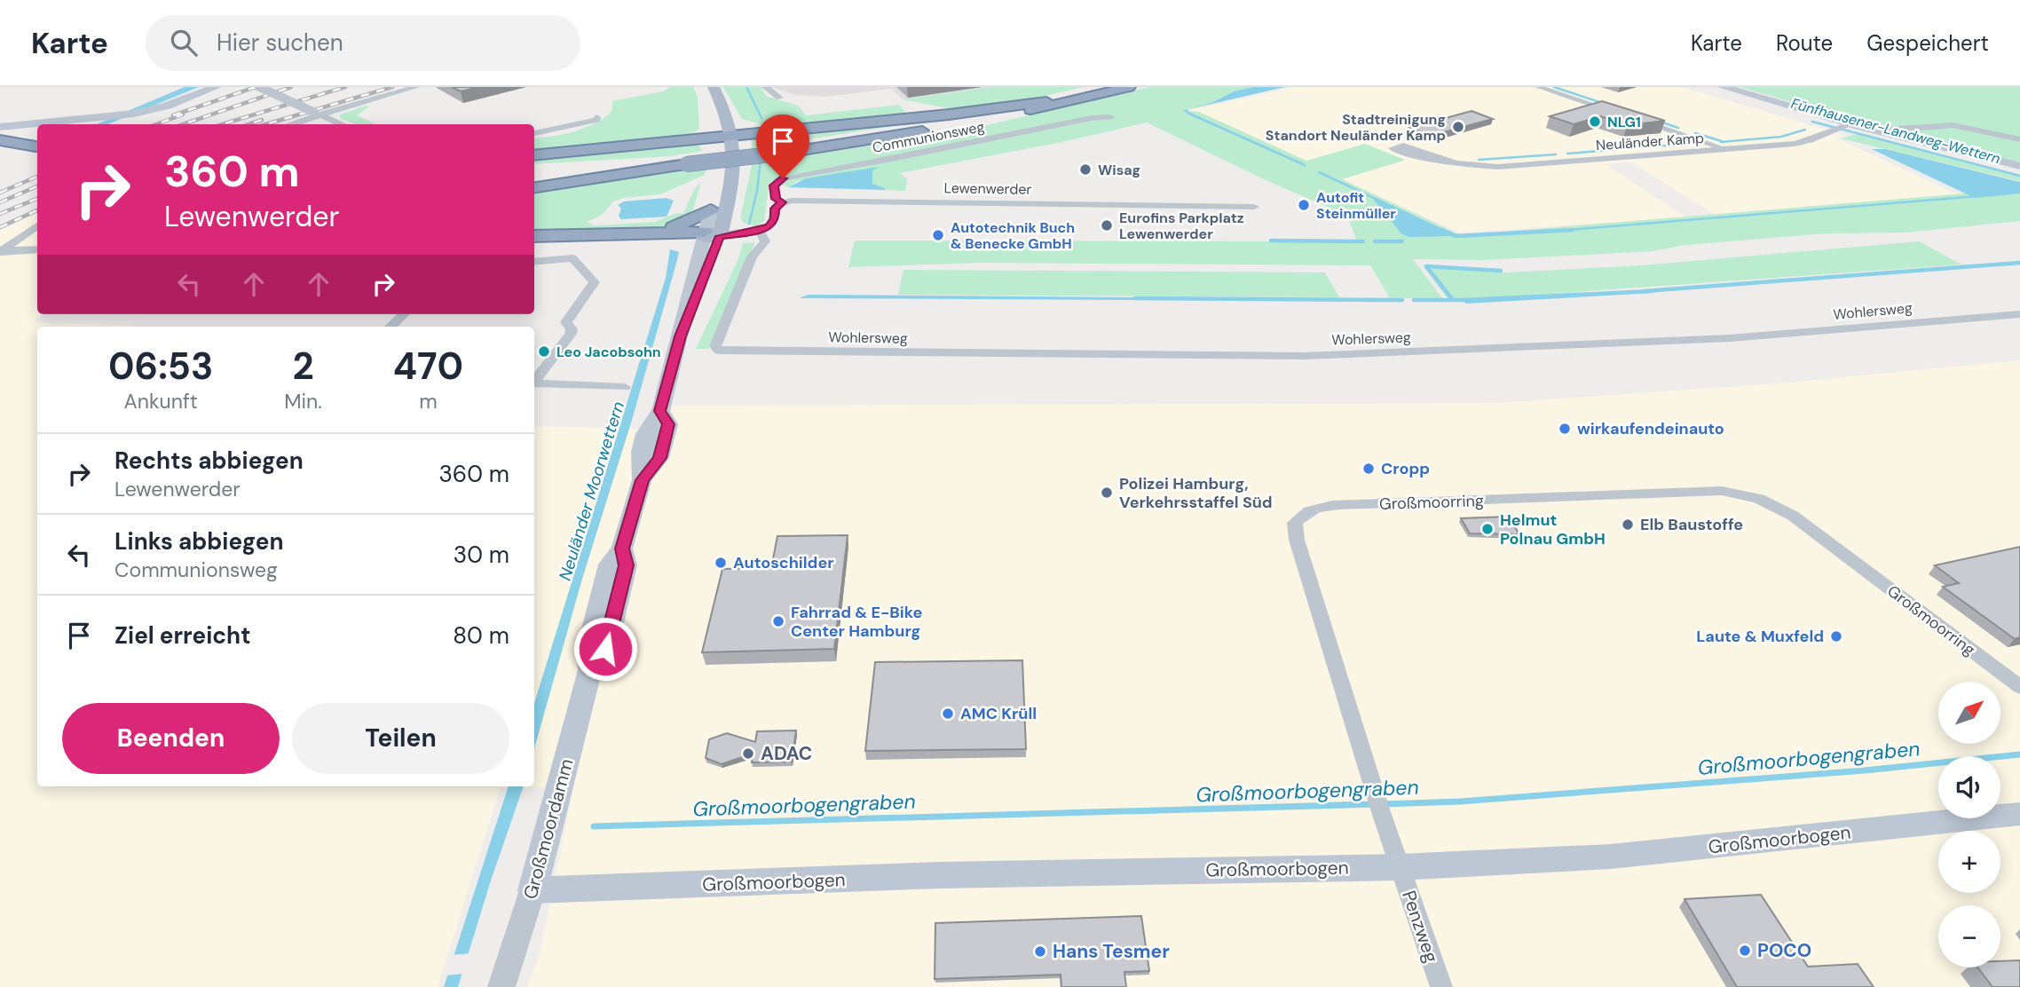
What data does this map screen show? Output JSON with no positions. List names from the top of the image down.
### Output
{
  "streets": {
    "main road": ["Großmoordamm", "Großmoorbogen"],
    "street": [
      "Communionsweg",
      "Neuländer Kamp",
      "Lewenwerder",
      "Wohlersweg",
      "Großmoorring",
      "Penzweg"
    ]
  },
  "crossings": [
    ["Communionsweg", "Lewenwerder"],
    ["Großmoorring", "Großmoorbogen"],
    ["Großmoorring", "Penzweg"],
    ["Großmoordamm", "Großmoorbogen"],
    ["Großmoorbogen", "Penzweg"]
  ],
  "water": ["Fünfhausener-Landweg-Wettern", "Neuländer Moorwettern", "Großmoorbogengraben"],
  "places": [
    "NLG1",
    "Stadtreinigung Standort Neuländer Kamp",
    "Wisag",
    "Autofit Steinmüller",
    "Eurofins Parkplatz Lewenwerder",
    "Autotechnik Buch & Benecke GmbH",
    "Leo Jacobsohn",
    "wirkaufendeinauto",
    "Cropp",
    "Polizei Hamburg, Verkehrsstaffel Süd",
    "Elb Baustoffe",
    "Helmut Polnau GmbH",
    "Autoschilder",
    "Fahrrad & E-Bike Center Hamburg",
    "Laute & Muxfeld",
    "AMC Krüll",
    "ADAC",
    "POCO",
    "Hans Tesmer"
  ],
  "north": "top right",
  "page": {
    "header": "Karte",
    "search": "Hier suchen",
    "nav": ["Karte", "Route", "Gespeichert"],
    "turn": ["360 m", "Lewenwerder"],
    "eta": [
      "06:53",
      "Ankunft",
      "2",
      "Min.",
      "470",
      "m"
    ],
    "list": [
      {
        "name": "Rechts abbiegen",
        "note": "Lewenwerder",
        "value": "360 m"
      },
      {
        "name": "Links abbiegen",
        "note": "Communionsweg",
        "value": "30 m"
      },
      {
        "name": "Ziel erreicht",
        "value": "80 m"
      }
    ],
    "map_buttons": ["+", "−"],
    "buttons": ["Beenden", "Teilen"]
  }
}
